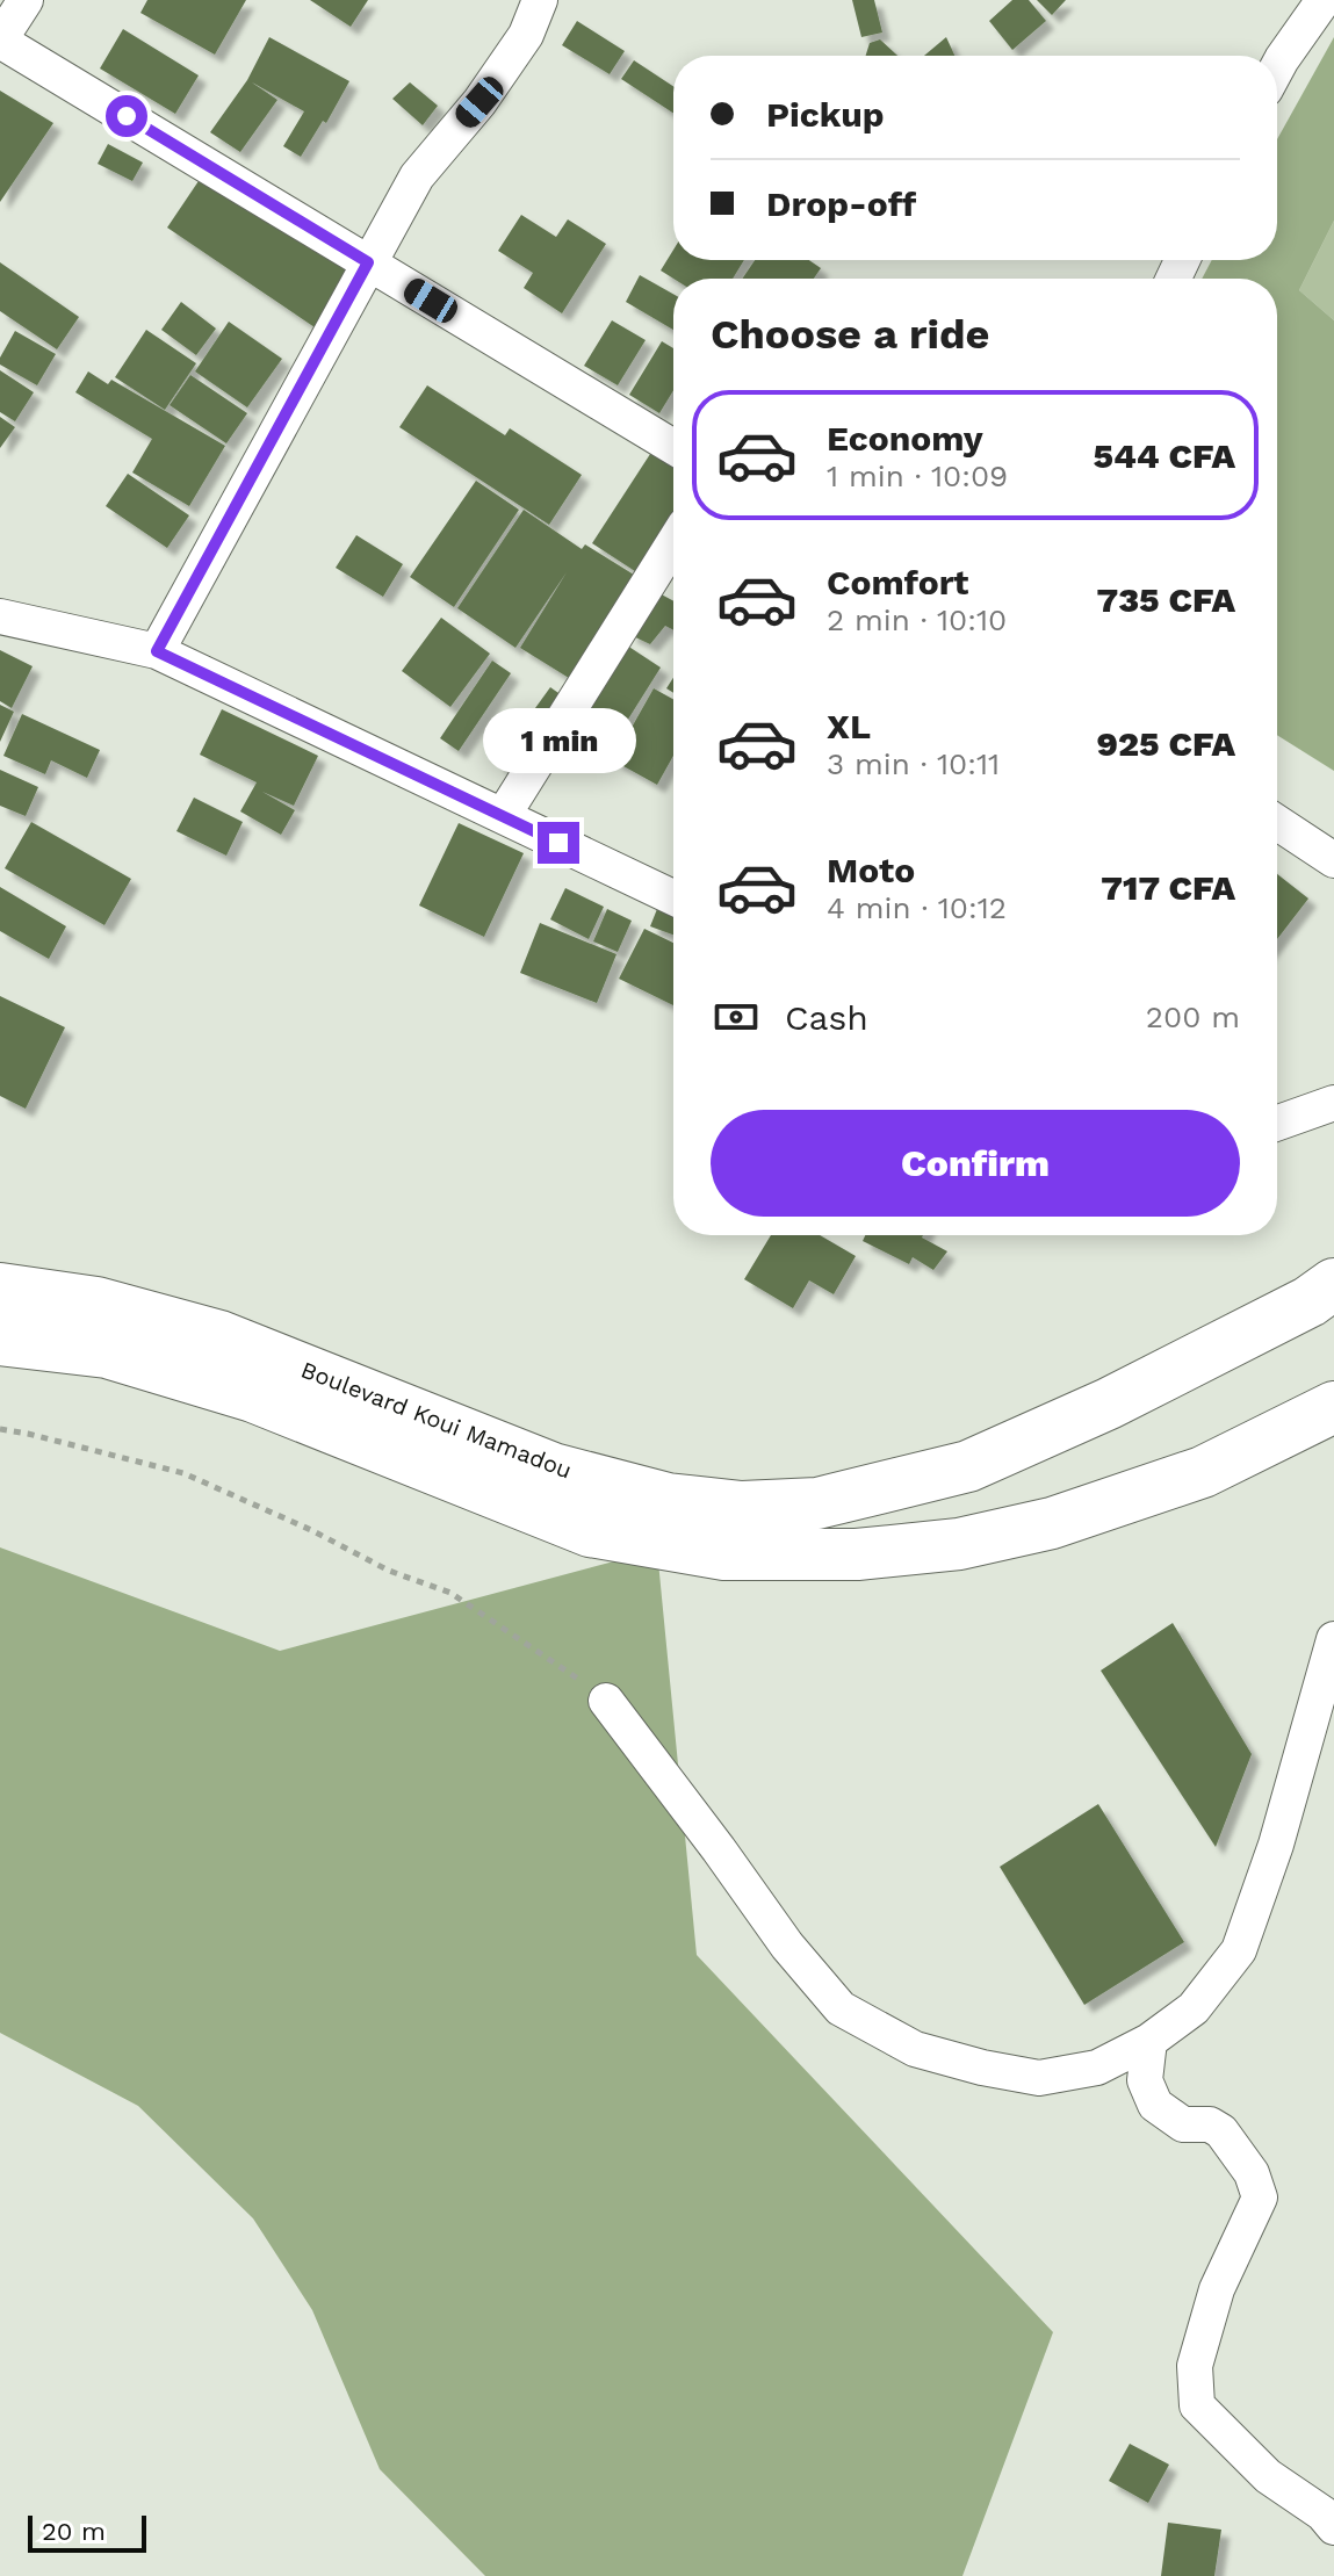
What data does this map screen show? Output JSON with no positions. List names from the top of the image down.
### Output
{
  "streets": {
    "main road": ["Boulevard Koui Mamadou"]
  },
  "scale_bar": "20 m",
  "page": {
    "banner": ["Pickup", "Drop-off"],
    "heading": "Choose a ride",
    "list": [
      {
        "name": "Economy",
        "note": "1 min · 10:09",
        "value": "544 CFA"
      },
      {
        "name": "Comfort",
        "note": "2 min · 10:10",
        "value": "735 CFA"
      },
      {
        "name": "XL",
        "note": "3 min · 10:11",
        "value": "925 CFA"
      },
      {
        "name": "Moto",
        "note": "4 min · 10:12",
        "value": "717 CFA"
      }
    ],
    "bubble": "1 min",
    "pay": ["Cash", "200 m"],
    "buttons": "Confirm",
    "scale": "20 m"
  }
}
